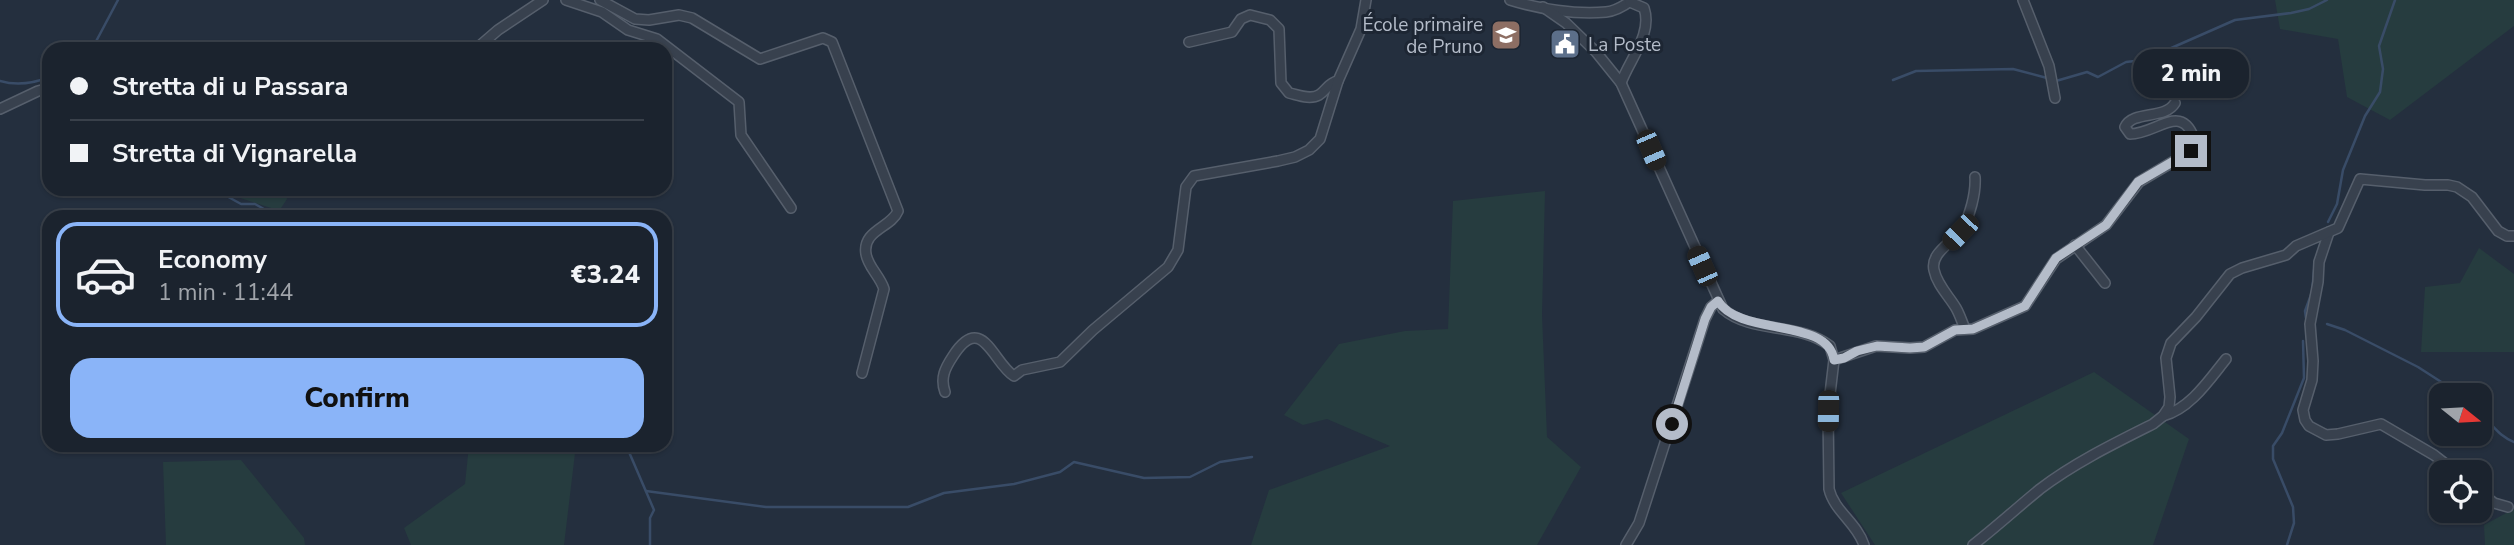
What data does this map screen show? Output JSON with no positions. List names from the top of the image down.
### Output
{
  "places": {
    "school or university": ["École primaire de Pruno"],
    "public building": ["La Poste"]
  },
  "north": "right",
  "page": {
    "banner": ["Stretta di u Passara", "Stretta di Vignarella"],
    "bubble": "2 min",
    "list": [
      {
        "name": "Economy",
        "note": "1 min · 11:44",
        "value": "€3.24"
      }
    ],
    "buttons": "Confirm"
  }
}
